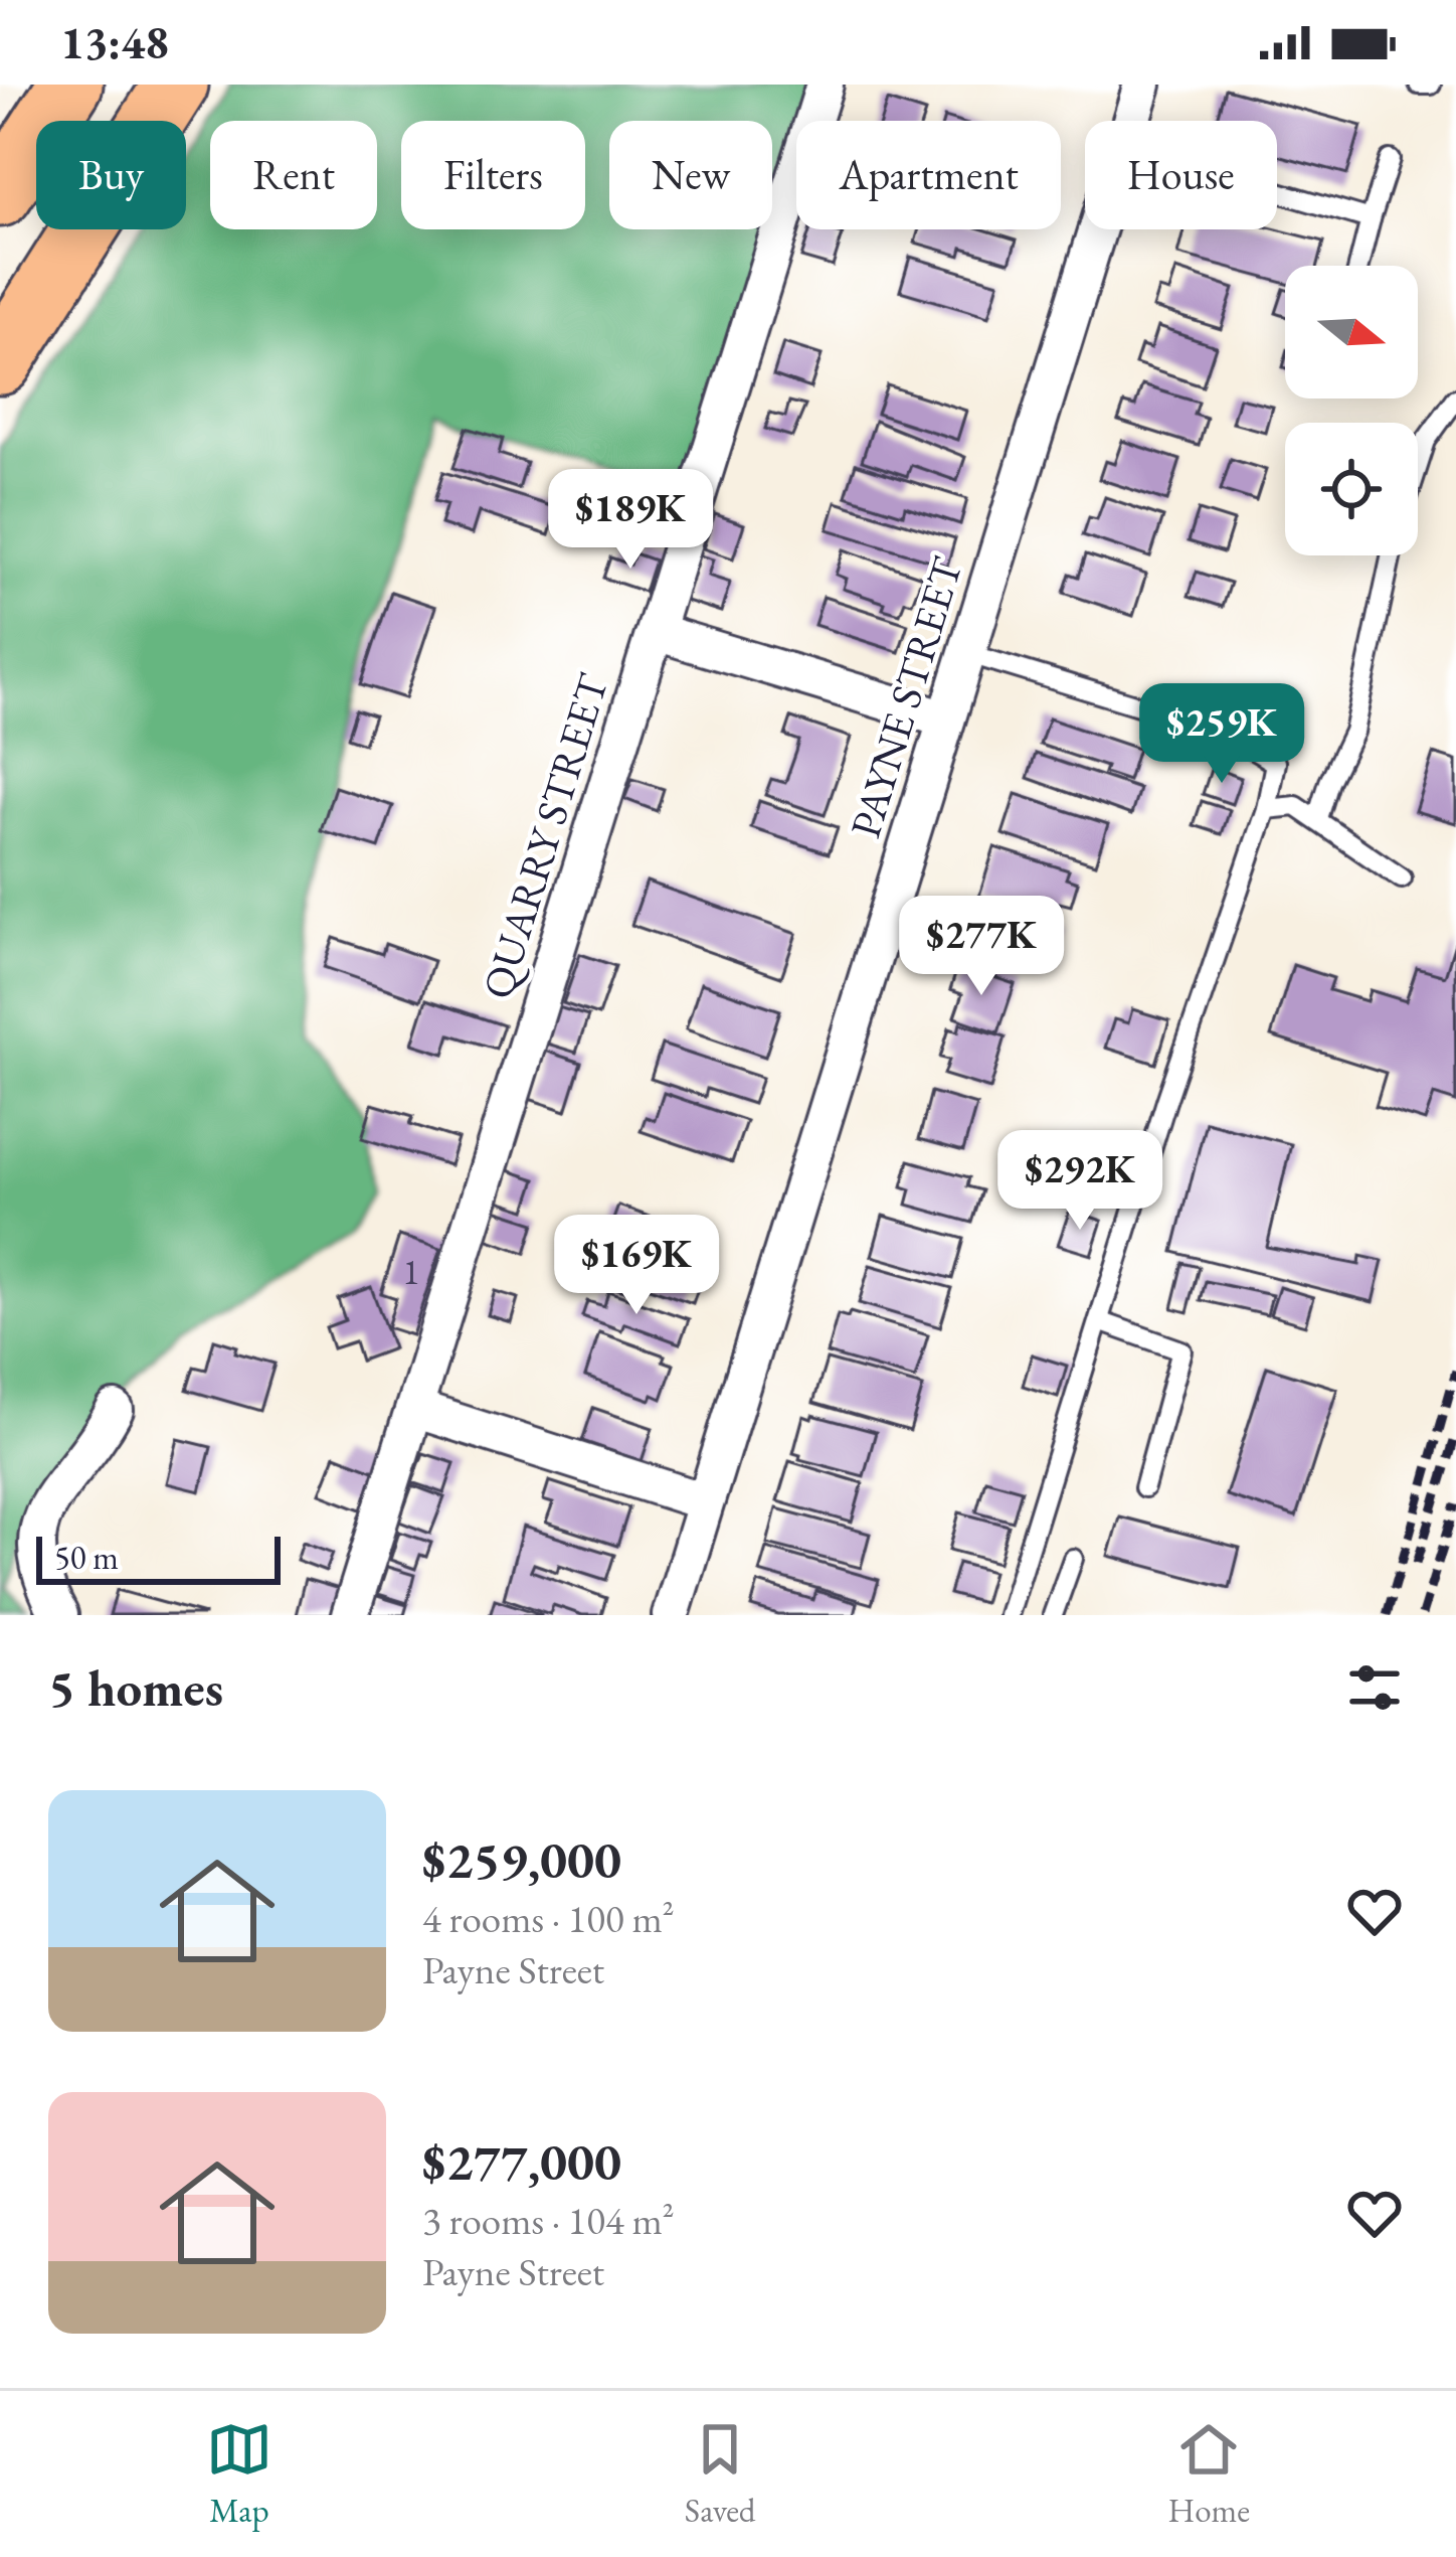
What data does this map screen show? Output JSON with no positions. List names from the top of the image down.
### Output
{
  "streets": {
    "street": ["PAYNE STREET", "QUARRY STREET"]
  },
  "house_numbers": ["1"],
  "scale_bar": "50 m",
  "north": "right",
  "page": {
    "status": "13:48",
    "chip": [
      "Buy",
      "Rent",
      "Filters",
      "New",
      "Apartment",
      "House"
    ],
    "price": [
      "$189K",
      "$259K",
      "$277K",
      "$292K",
      "$169K"
    ],
    "scale": "50 m",
    "heading": "5 homes",
    "list": [
      {
        "name": "$259,000",
        "note": "4 rooms · 100 m² · Payne Street"
      },
      {
        "name": "$277,000",
        "note": "3 rooms · 104 m² · Payne Street"
      }
    ],
    "tabs": ["Map", "Saved", "Home"]
  }
}
